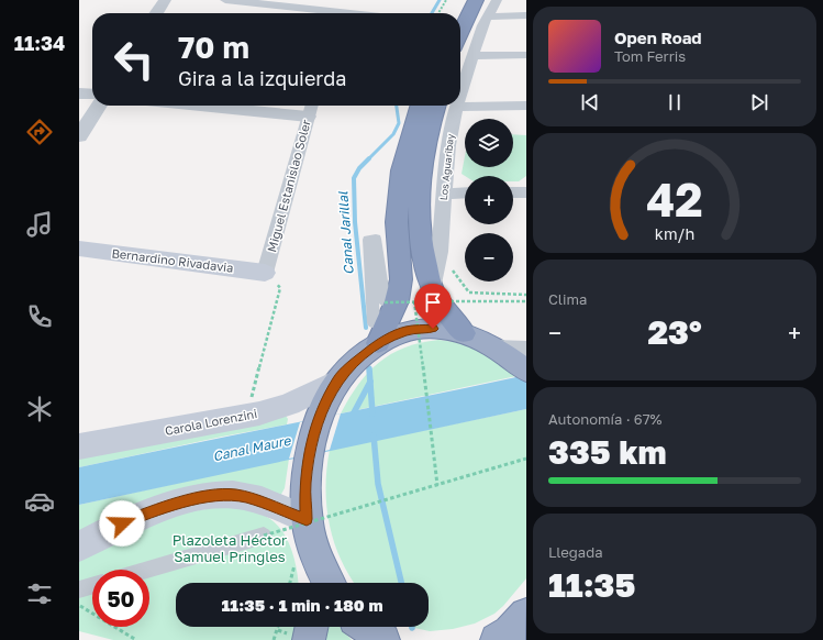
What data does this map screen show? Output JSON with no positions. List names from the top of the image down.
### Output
{
  "streets": {
    "main road": ["Bernardino Rivadavia", "Carola Lorenzini"],
    "street": ["Los Aguaribay", "Miguel Estanislao Soler"]
  },
  "crossings": [
    ["Miguel Estanislao Soler", "Bernardino Rivadavia"]
  ],
  "water": ["Canal Jarillal", "Canal Maure"],
  "parks": ["Plazoleta Héctor Samuel Pringles"],
  "page": {
    "tabs": "11:34",
    "turn": ["70 m", "Gira a la izquierda"],
    "song": ["Open Road", "Tom Ferris"],
    "map_buttons": ["+", "−"],
    "tile": [
      "Clima",
      ["Autonomía · 67%", "335 km"],
      ["Llegada", "11:35"]
    ],
    "heat": ["−", "23°", "+"],
    "limit": "50",
    "trip": "11:35 · 1 min · 180 m",
    "gauge": ["42", "km/h"]
  }
}
